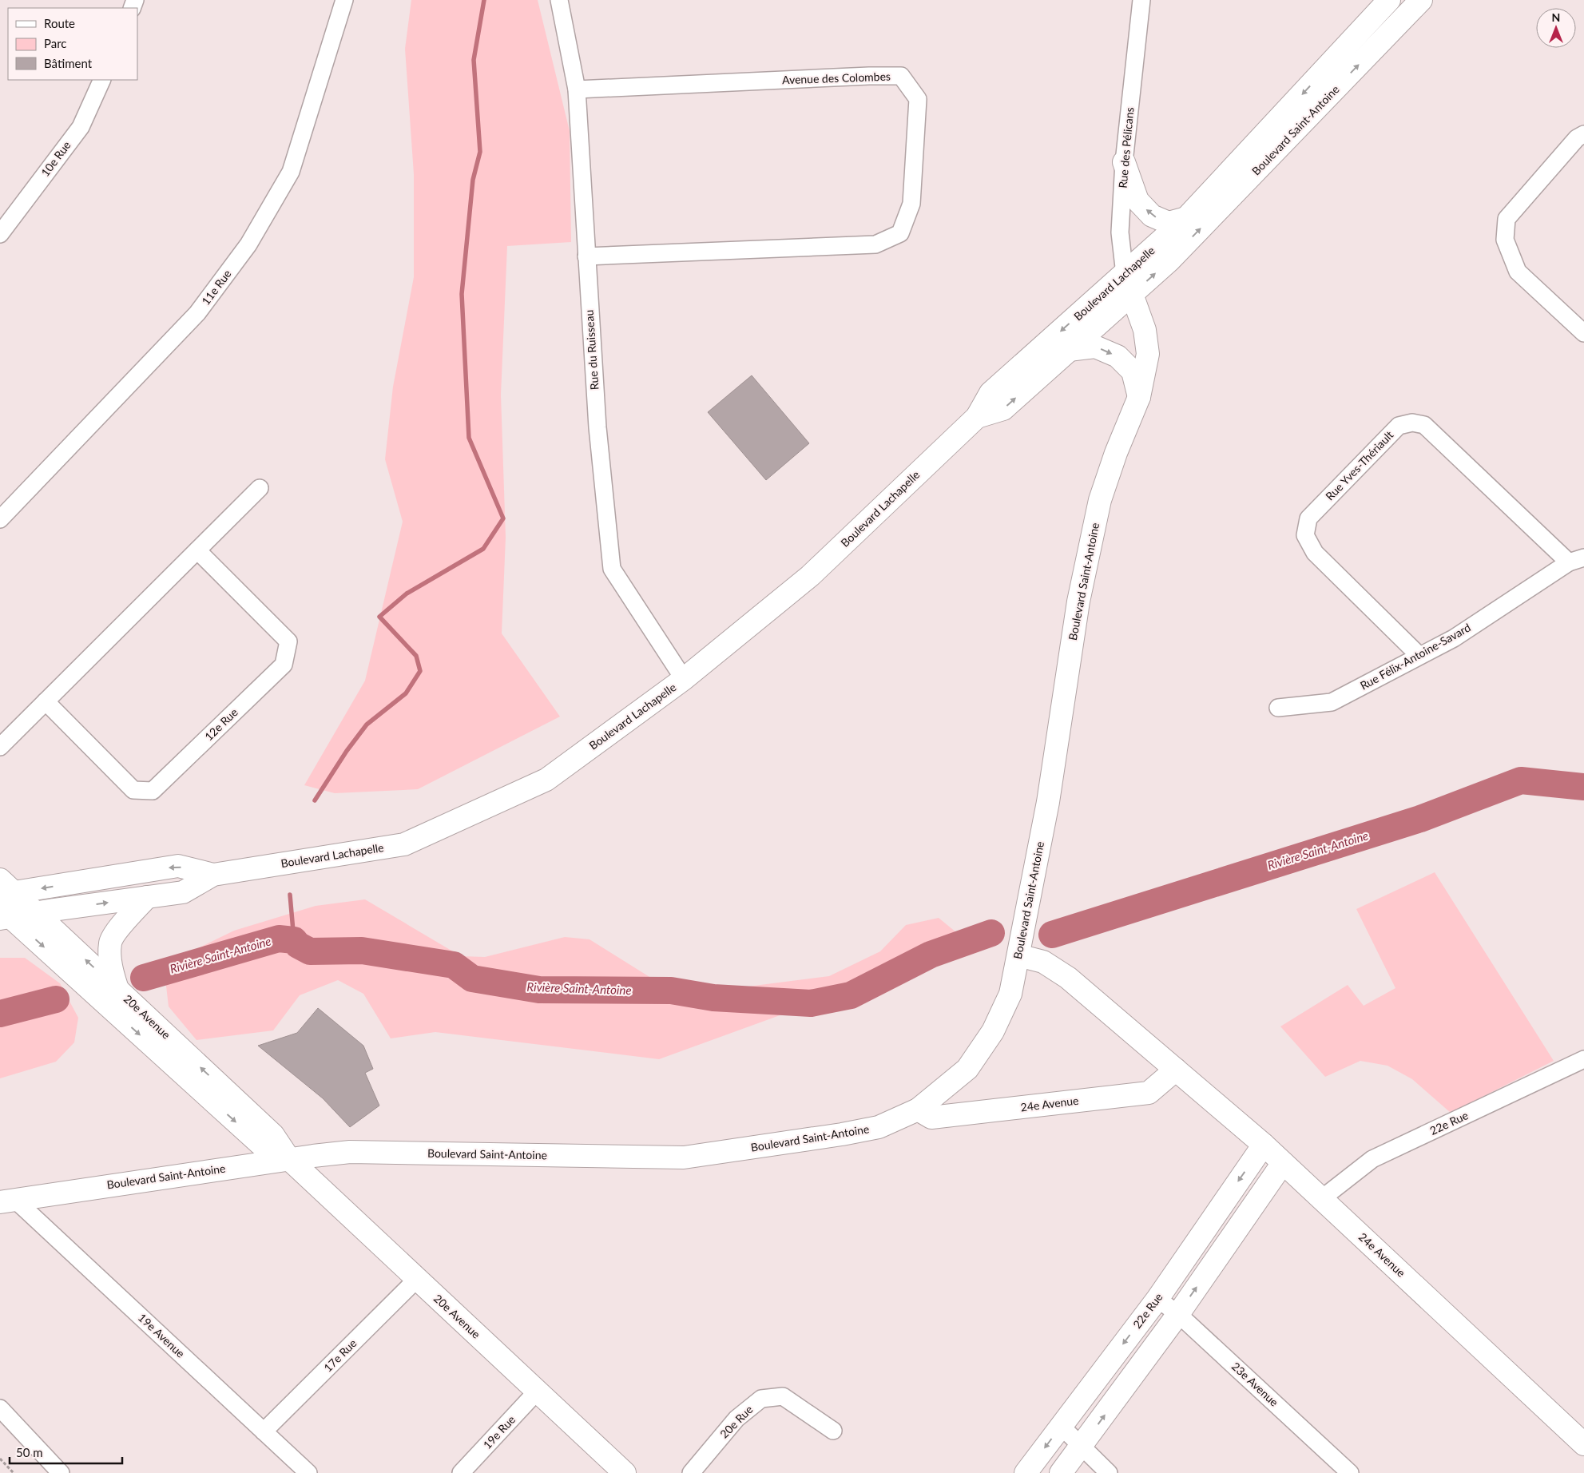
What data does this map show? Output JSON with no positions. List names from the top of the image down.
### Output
{
  "streets": {
    "street": [
      "Avenue des Colombes",
      "Boulevard Saint-Antoine",
      "Rue des Pélicans",
      "10e Rue",
      "Boulevard Lachapelle",
      "11e Rue",
      "Rue du Ruisseau",
      "Rue Yves-Thériault",
      "Rue Félix-Antoine-Savard",
      "12e Rue",
      "20e Avenue",
      "24e Avenue",
      "22e Rue",
      "19e Avenue",
      "17e Rue",
      "23e Avenue",
      "20e Rue",
      "19e Rue"
    ]
  },
  "crossings": [
    ["Avenue des Colombes", "Rue du Ruisseau"],
    ["Boulevard Saint-Antoine", "Rue des Pélicans"],
    ["Boulevard Saint-Antoine", "Boulevard Lachapelle"],
    ["Boulevard Saint-Antoine", "20e Avenue"],
    ["Boulevard Saint-Antoine", "24e Avenue"],
    ["Boulevard Saint-Antoine", "19e Avenue"],
    ["Rue des Pélicans", "Boulevard Lachapelle"],
    ["Boulevard Lachapelle", "Rue du Ruisseau"],
    ["Boulevard Lachapelle", "20e Avenue"],
    ["Rue Yves-Thériault", "Rue Félix-Antoine-Savard"],
    ["20e Avenue", "17e Rue"],
    ["20e Avenue", "19e Rue"],
    ["24e Avenue", "22e Rue"],
    ["22e Rue", "23e Avenue"],
    ["19e Avenue", "17e Rue"]
  ],
  "water": ["Rivière Saint-Antoine"],
  "legend": ["Route", "Parc", "Bâtiment"],
  "scale_bar": "50 m",
  "north": "top"
}
